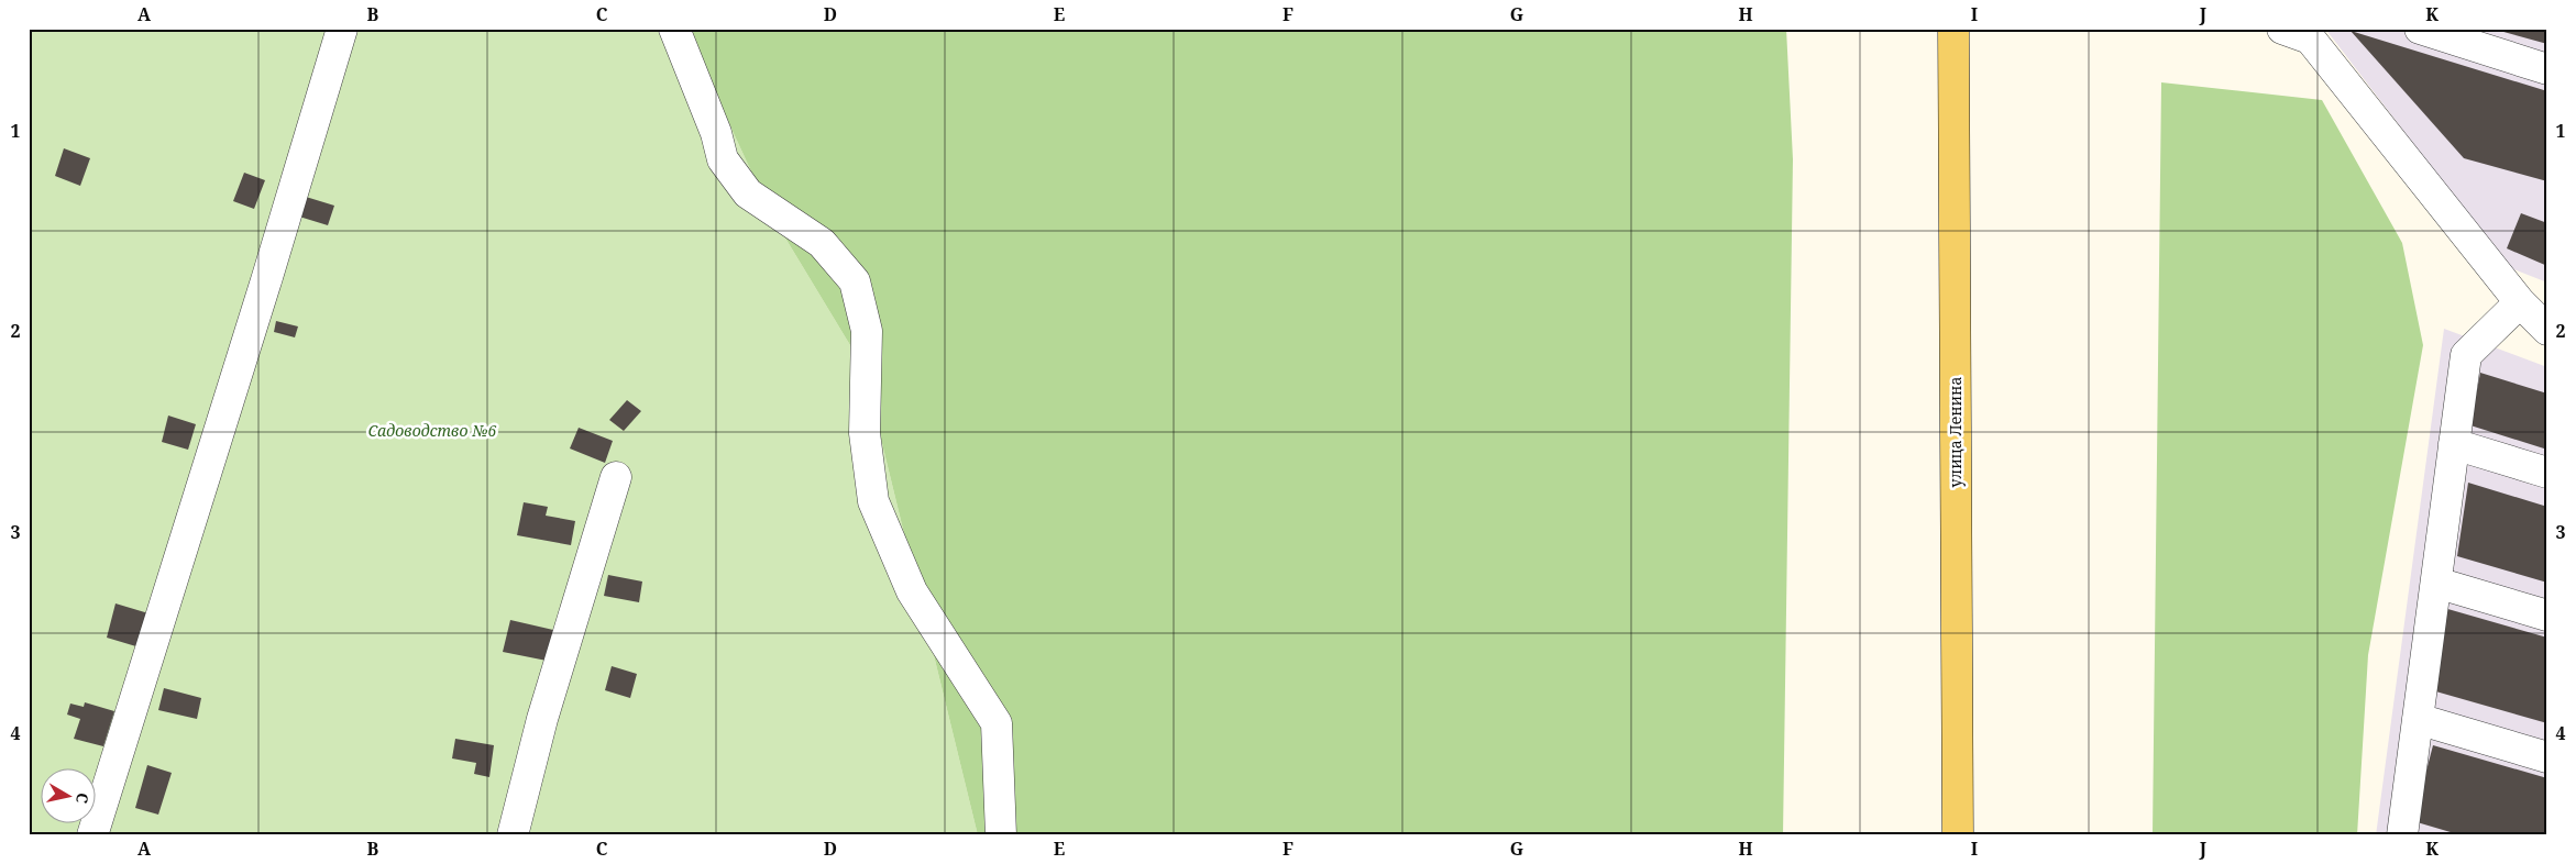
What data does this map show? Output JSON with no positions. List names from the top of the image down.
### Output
{
  "streets": {
    "main road": ["улица Ленина"]
  },
  "parks": ["Садоводство №6"],
  "north": "right",
  "grid": {
    "columns": [
      "A",
      "B",
      "C",
      "D",
      "E",
      "F",
      "G",
      "H",
      "I",
      "J",
      "K"
    ],
    "rows": [
      "1",
      "2",
      "3",
      "4"
    ]
  }
}
